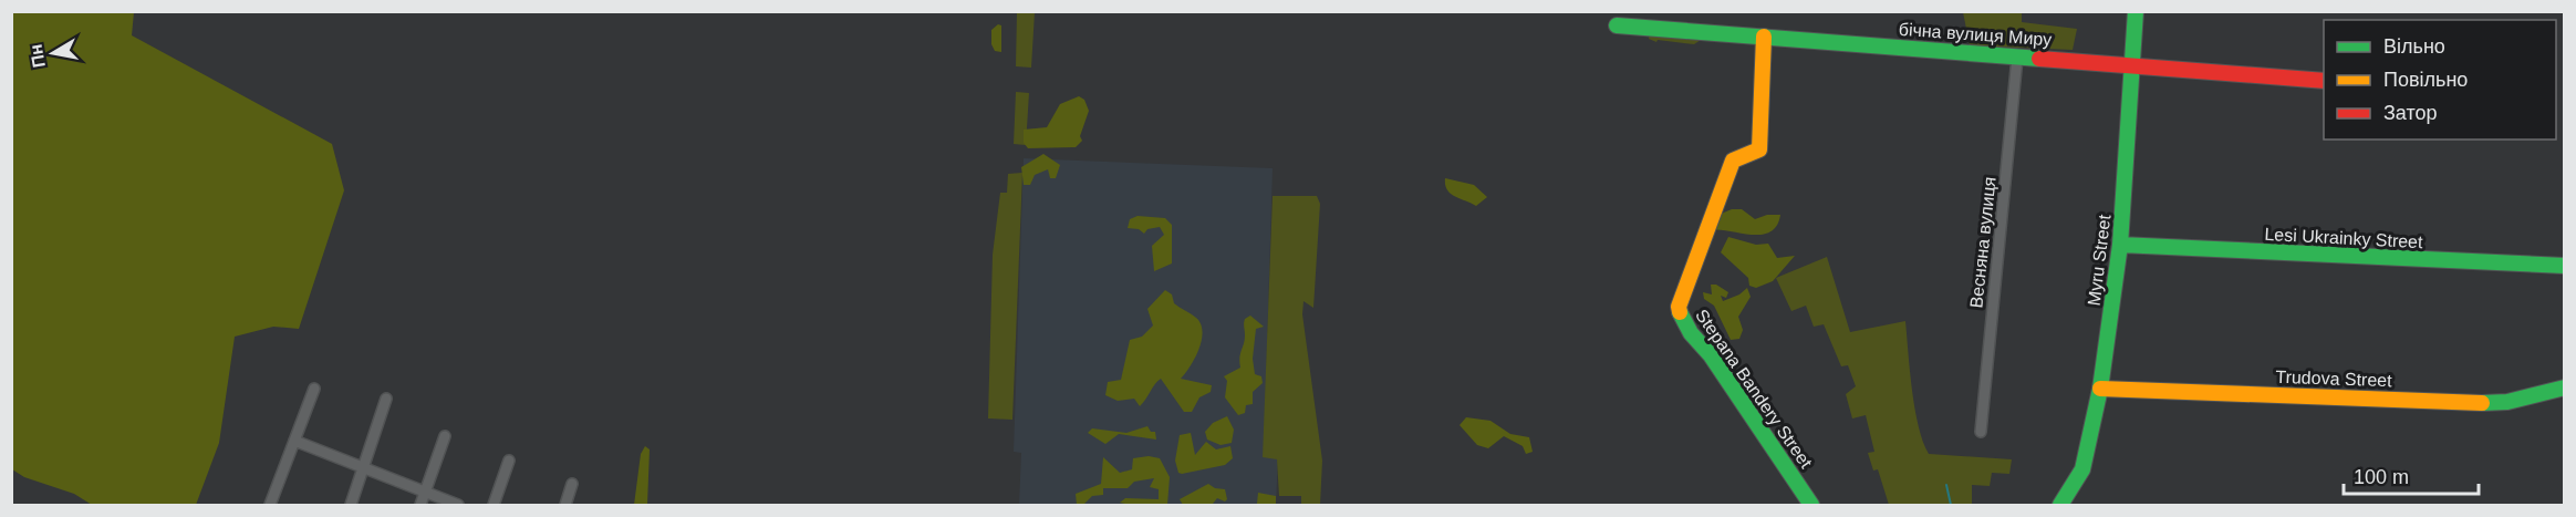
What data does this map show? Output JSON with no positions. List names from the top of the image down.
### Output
{
  "streets": {
    "street": [
      "бічна вулиця Миру",
      "Lesi Ukrainky Street",
      "Весняна вулиця",
      "Myru Street",
      "Trudova Street",
      "Stepana Bandery Street"
    ]
  },
  "crossings": [
    ["бічна вулиця Миру", "Весняна вулиця"],
    ["бічна вулиця Миру", "Myru Street"],
    ["бічна вулиця Миру", "Stepana Bandery Street"],
    ["Lesi Ukrainky Street", "Myru Street"],
    ["Myru Street", "Trudova Street"]
  ],
  "legend": ["Вільно", "Повільно", "Затор"],
  "scale_bar": "100 m",
  "north": "left"
}
